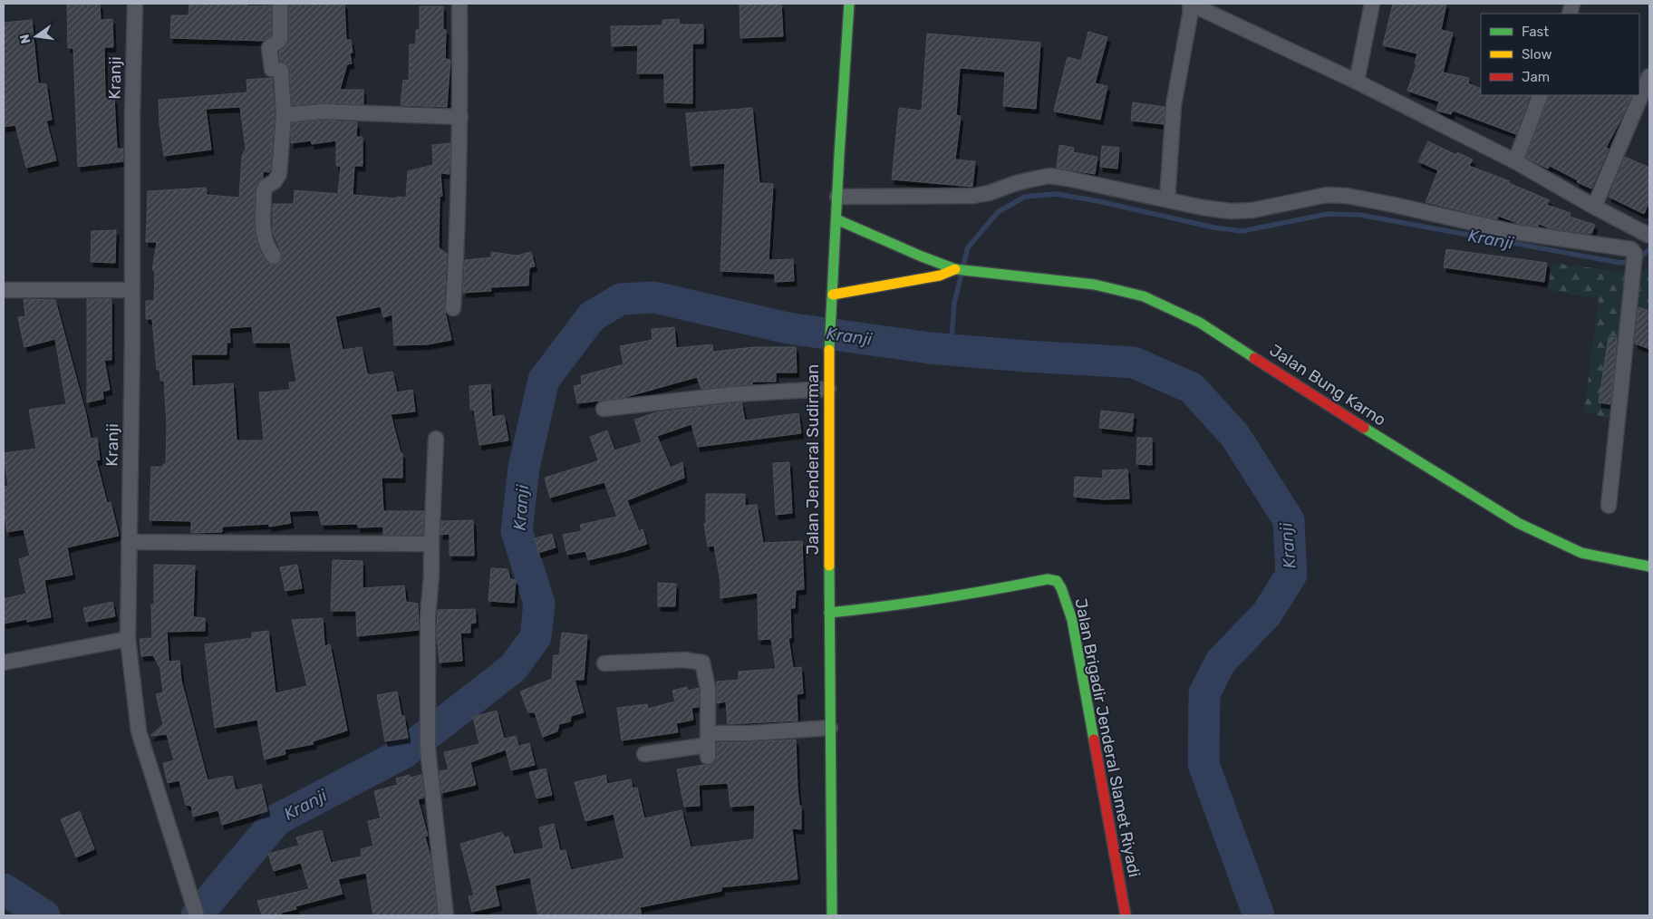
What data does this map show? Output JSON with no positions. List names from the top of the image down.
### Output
{
  "streets": {
    "main road": ["Jalan Bung Karno", "Jalan Jenderal Sudirman", "Jalan Brigadir Jenderal Slamet Riyadi"],
    "street": ["Kranji"]
  },
  "crossings": [
    ["Jalan Bung Karno", "Jalan Jenderal Sudirman"],
    ["Jalan Jenderal Sudirman", "Jalan Brigadir Jenderal Slamet Riyadi"]
  ],
  "water": ["Kranji"],
  "legend": ["Fast", "Slow", "Jam"],
  "north": "left"
}
